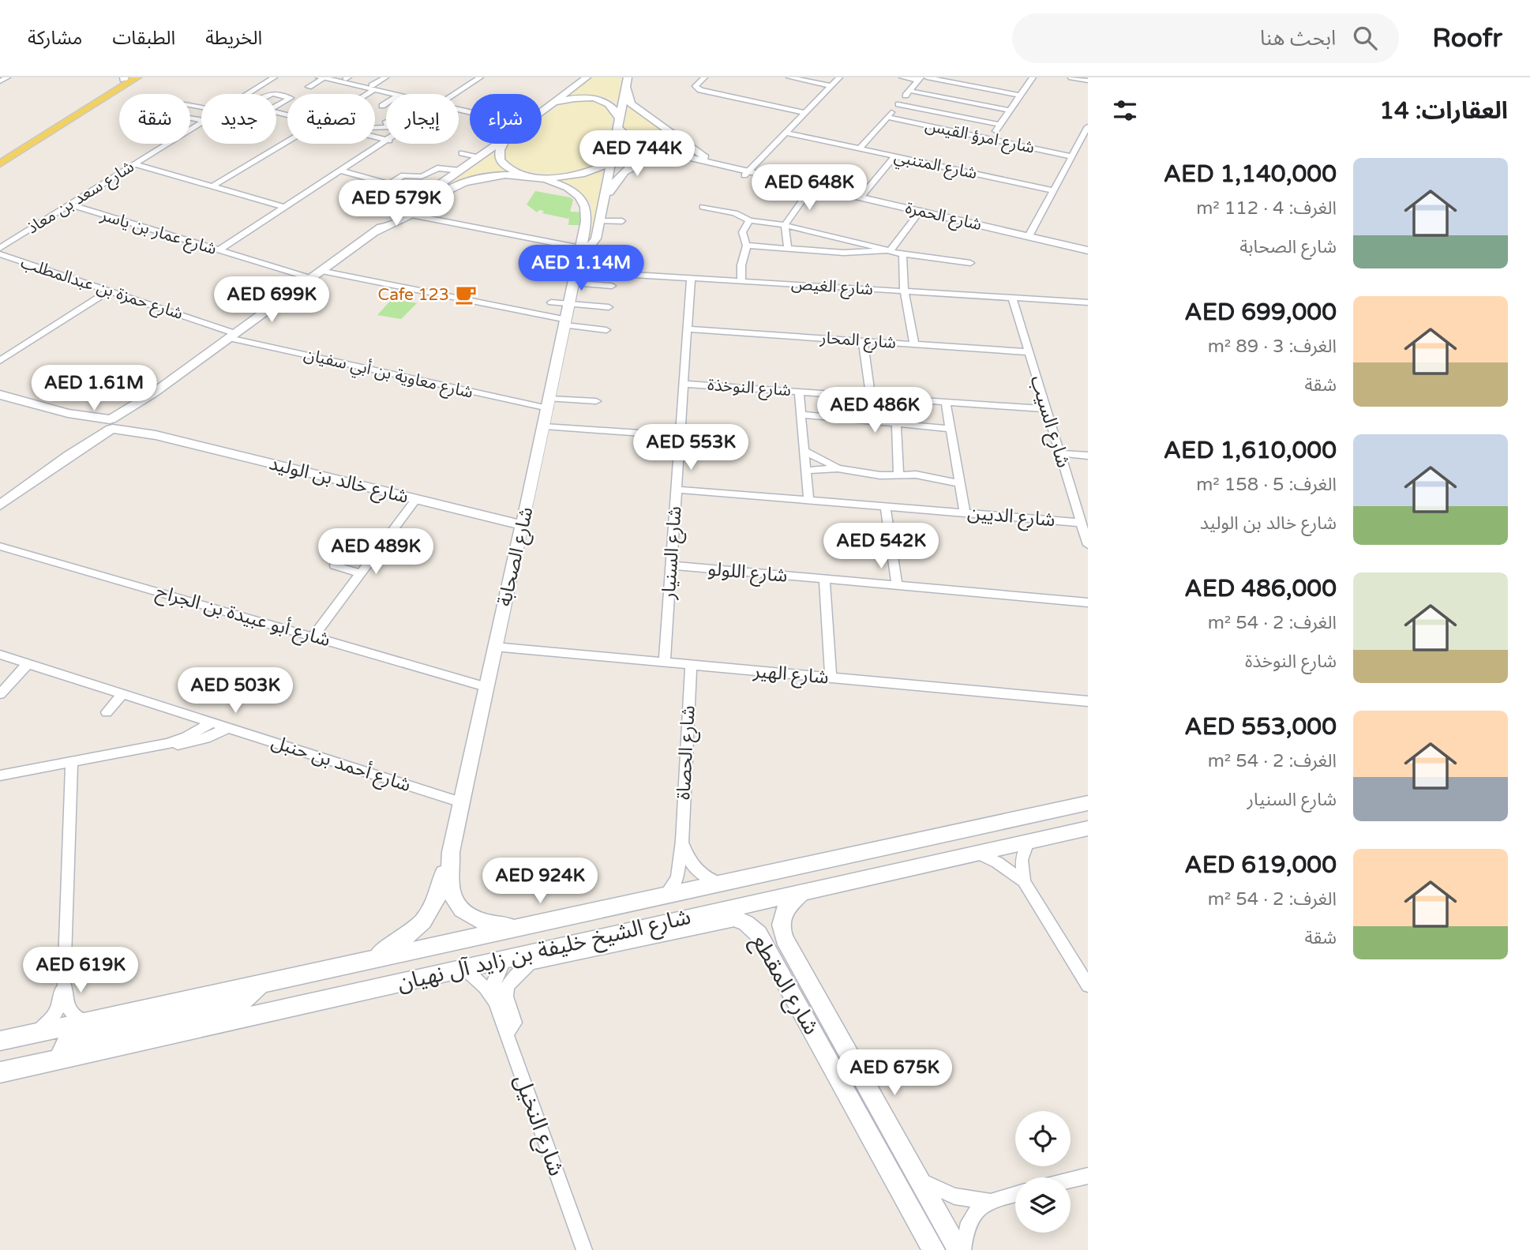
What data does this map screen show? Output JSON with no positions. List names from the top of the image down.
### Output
{
  "streets": {
    "street": [
      "شارع امرؤ القيس",
      "شارع المتنبي",
      "شارع سعد بن معاذ",
      "شارع الحمرة",
      "شارع عمار بن ياسر",
      "شارع الغيص",
      "شارع حمزة بن عبدالمطلب",
      "شارع المحار",
      "شارع معاوية بن أبي سفيان",
      "شارع النوخذة",
      "شارع السيب",
      "شارع خالد بن الوليد",
      "شارع الديين",
      "شارع السنيار",
      "شارع الصحابة",
      "شارع اللولو",
      "شارع أبو عبيدة بن الجراح",
      "شارع الهير",
      "شارع الحصاة",
      "شارع أحمد بن حنبل",
      "شارع الشيخ خليفة بن زايد آل نهيان",
      "شارع المقطع",
      "شارع النخيل"
    ]
  },
  "crossings": [
    ["شارع سعد بن معاذ", "شارع عمار بن ياسر"],
    ["شارع الحمرة", "شارع الصحابة"],
    ["شارع الغيص", "شارع السيب"],
    ["شارع الغيص", "شارع السنيار"],
    ["شارع الغيص", "شارع الصحابة"],
    ["شارع حمزة بن عبدالمطلب", "شارع معاوية بن أبي سفيان"],
    ["شارع المحار", "شارع السيب"],
    ["شارع المحار", "شارع السنيار"],
    ["شارع معاوية بن أبي سفيان", "شارع الصحابة"],
    ["شارع النوخذة", "شارع السيب"],
    ["شارع النوخذة", "شارع السنيار"],
    ["شارع السيب", "شارع الديين"],
    ["شارع خالد بن الوليد", "شارع الصحابة"],
    ["شارع الديين", "شارع السنيار"],
    ["شارع السنيار", "شارع اللولو"],
    ["شارع السنيار", "شارع الهير"],
    ["شارع الصحابة", "شارع أبو عبيدة بن الجراح"],
    ["شارع الصحابة", "شارع الهير"],
    ["شارع الصحابة", "شارع أحمد بن حنبل"],
    ["شارع الصحابة", "شارع الشيخ خليفة بن زايد آل نهيان"],
    ["شارع الهير", "شارع الحصاة"],
    ["شارع الحصاة", "شارع الشيخ خليفة بن زايد آل نهيان"],
    ["شارع الشيخ خليفة بن زايد آل نهيان", "شارع المقطع"],
    ["شارع الشيخ خليفة بن زايد آل نهيان", "شارع النخيل"]
  ],
  "places": {
    "cafe": ["Cafe 123"]
  },
  "page": {
    "header": "Roofr",
    "search": "ابحث هنا",
    "nav": ["الخريطة", "الطبقات", "مشاركة"],
    "heading": "العقارات: 14",
    "chip": [
      "شراء",
      "إيجار",
      "تصفية",
      "جديد",
      "شقة"
    ],
    "price": [
      "AED 744K",
      "AED 648K",
      "AED 579K",
      "AED 1.14M",
      "AED 699K",
      "AED 1.61M",
      "AED 486K",
      "AED 553K",
      "AED 542K",
      "AED 489K",
      "AED 503K",
      "AED 924K",
      "AED 619K",
      "AED 675K"
    ],
    "list": [
      {
        "name": "AED 1,140,000",
        "note": "الغرف: 4 · 112 m² · شارع الصحابة"
      },
      {
        "name": "AED 699,000",
        "note": "الغرف: 3 · 89 m² · شقة"
      },
      {
        "name": "AED 1,610,000",
        "note": "الغرف: 5 · 158 m² · شارع خالد بن الوليد"
      },
      {
        "name": "AED 486,000",
        "note": "الغرف: 2 · 54 m² · شارع النوخذة"
      },
      {
        "name": "AED 553,000",
        "note": "الغرف: 2 · 54 m² · شارع السنيار"
      },
      {
        "name": "AED 619,000",
        "note": "الغرف: 2 · 54 m² · شقة"
      }
    ]
  }
}
